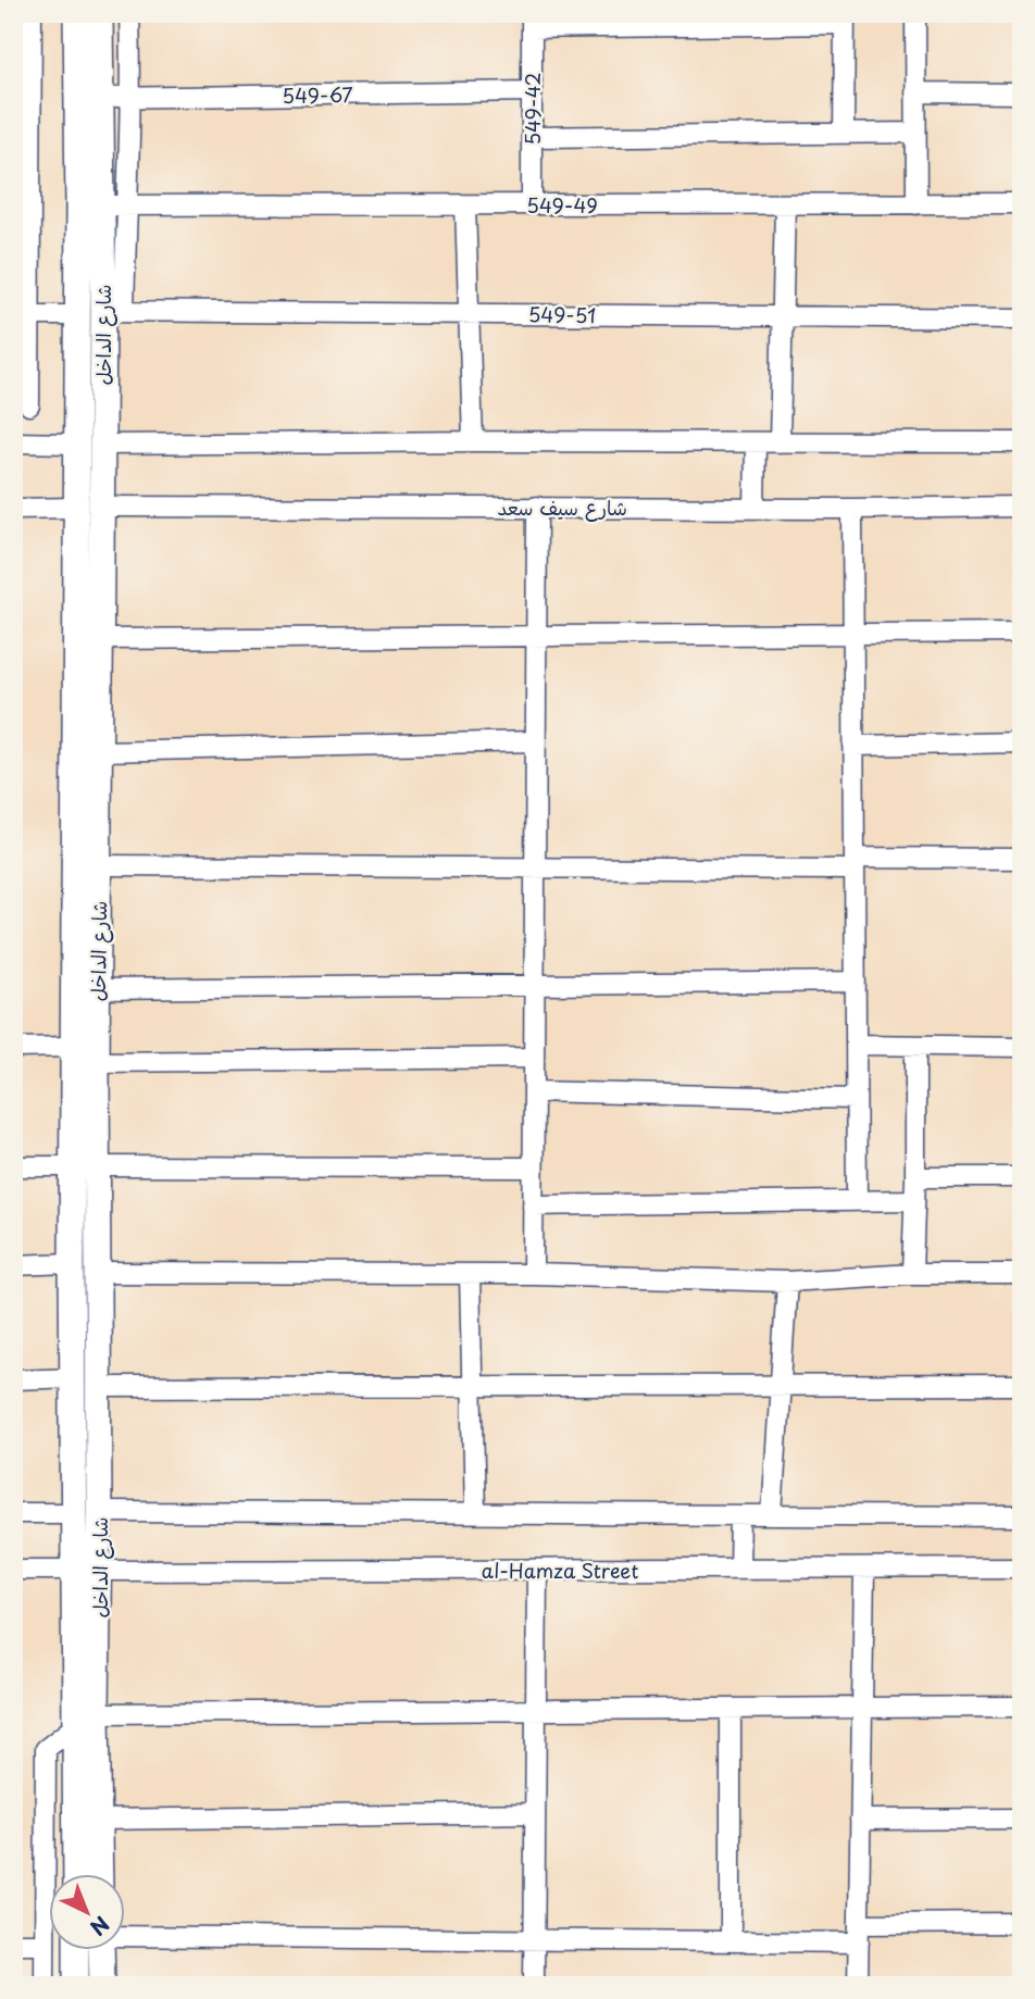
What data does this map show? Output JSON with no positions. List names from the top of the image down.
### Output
{
  "streets": {
    "main road": ["شارع الداخل"],
    "street": [
      "549-67",
      "549-42",
      "549-49",
      "549-51",
      "شارع سيف سعد",
      "al-Hamza Street"
    ]
  },
  "crossings": [
    ["549-67", "549-42"],
    ["549-67", "شارع الداخل"],
    ["549-42", "549-49"],
    ["549-49", "شارع الداخل"],
    ["549-51", "شارع الداخل"],
    ["شارع الداخل", "شارع سيف سعد"],
    ["شارع الداخل", "al-Hamza Street"]
  ],
  "north": "bottom right"
}
